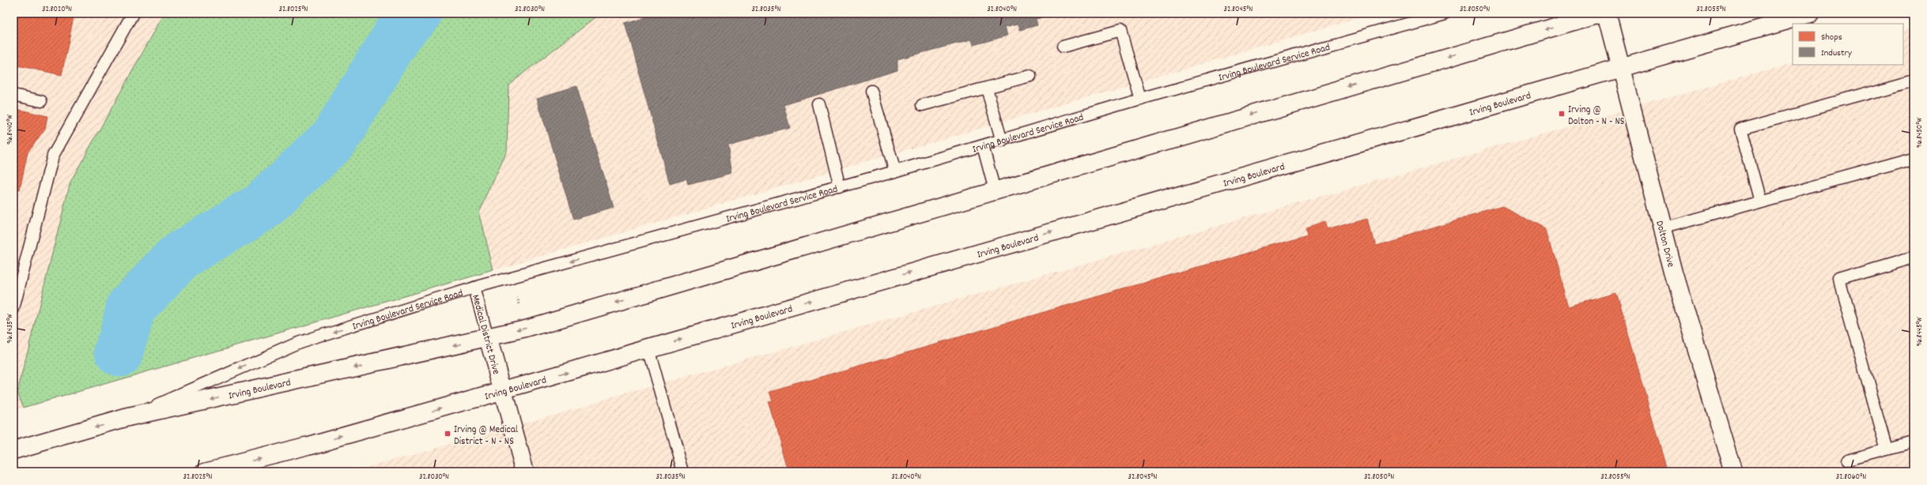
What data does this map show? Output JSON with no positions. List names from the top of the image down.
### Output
{
  "streets": {
    "main road": ["Irving Boulevard", "Dolton Drive", "Medical District Drive"],
    "lane": ["Irving Boulevard Service Road"]
  },
  "crossings": [
    ["Irving Boulevard Service Road", "Irving Boulevard"],
    ["Irving Boulevard Service Road", "Medical District Drive"],
    ["Irving Boulevard", "Dolton Drive"],
    ["Irving Boulevard", "Medical District Drive"]
  ],
  "one_way": ["Irving Boulevard Service Road"],
  "places": {
    "transit": ["Irving @ Dolton - N - NS", "Irving @ Medical District - N - NS"]
  },
  "legend": ["Shops", "Industry"],
  "coordinates": [
    "32.8020°N",
    "32.8025°N",
    "32.8030°N",
    "32.8035°N",
    "32.8040°N",
    "32.8045°N",
    "32.8050°N",
    "32.8055°N",
    "96.8440°W",
    "96.8450°W",
    "96.8435°W",
    "96.8445°W",
    "32.8060°N"
  ]
}
